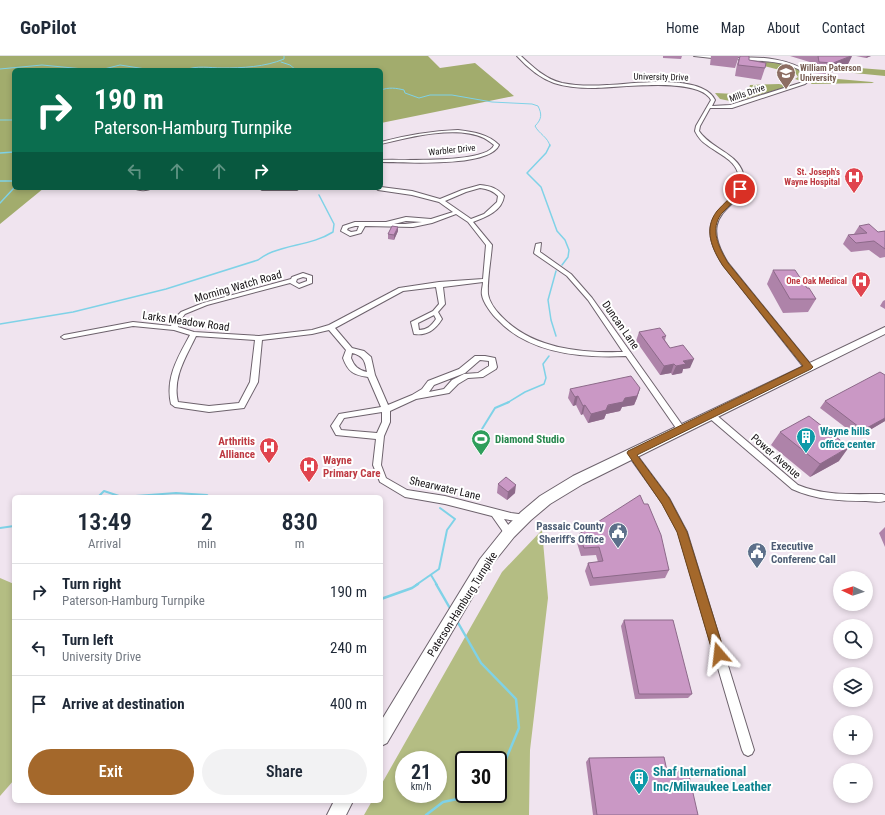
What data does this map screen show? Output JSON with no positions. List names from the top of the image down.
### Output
{
  "streets": {
    "main road": ["Paterson-Hamburg Turnpike"],
    "street": [
      "University Drive",
      "Mills Drive",
      "Warbler Drive",
      "Morning Watch Road",
      "Larks Meadow Road",
      "Duncan Lane",
      "Power Avenue",
      "Shearwater Lane"
    ]
  },
  "crossings": [
    ["University Drive", "Mills Drive"],
    ["Morning Watch Road", "Larks Meadow Road"],
    ["Duncan Lane", "Paterson-Hamburg Turnpike"],
    ["Power Avenue", "Paterson-Hamburg Turnpike"],
    ["Shearwater Lane", "Paterson-Hamburg Turnpike"]
  ],
  "places": {
    "school or university": ["William Paterson University"],
    "hospital": [
      "St. Joseph's Wayne Hospital",
      "One Oak Medical",
      "Arthritis Alliance",
      "Wayne Primary Care"
    ],
    "building": ["Wayne hills office center", "Shaf International Inc/Milwaukee Leather"],
    "sports": ["Diamond Studio"],
    "public building": ["Passaic County Sheriff's Office", "Executive Conferenc Call"]
  },
  "north": "left",
  "page": {
    "header": "GoPilot",
    "nav": [
      "Home",
      "Map",
      "About",
      "Contact"
    ],
    "turn": ["190 m", "Paterson-Hamburg Turnpike"],
    "eta": [
      "13:49",
      "Arrival",
      "2",
      "min",
      "830",
      "m"
    ],
    "list": [
      {
        "name": "Turn right",
        "note": "Paterson-Hamburg Turnpike",
        "value": "190 m"
      },
      {
        "name": "Turn left",
        "note": "University Drive",
        "value": "240 m"
      },
      {
        "name": "Arrive at destination",
        "value": "400 m"
      }
    ],
    "map_buttons": ["+", "−"],
    "buttons": ["Exit", "Share"],
    "speed": "21 km/h",
    "limit": "30"
  }
}
